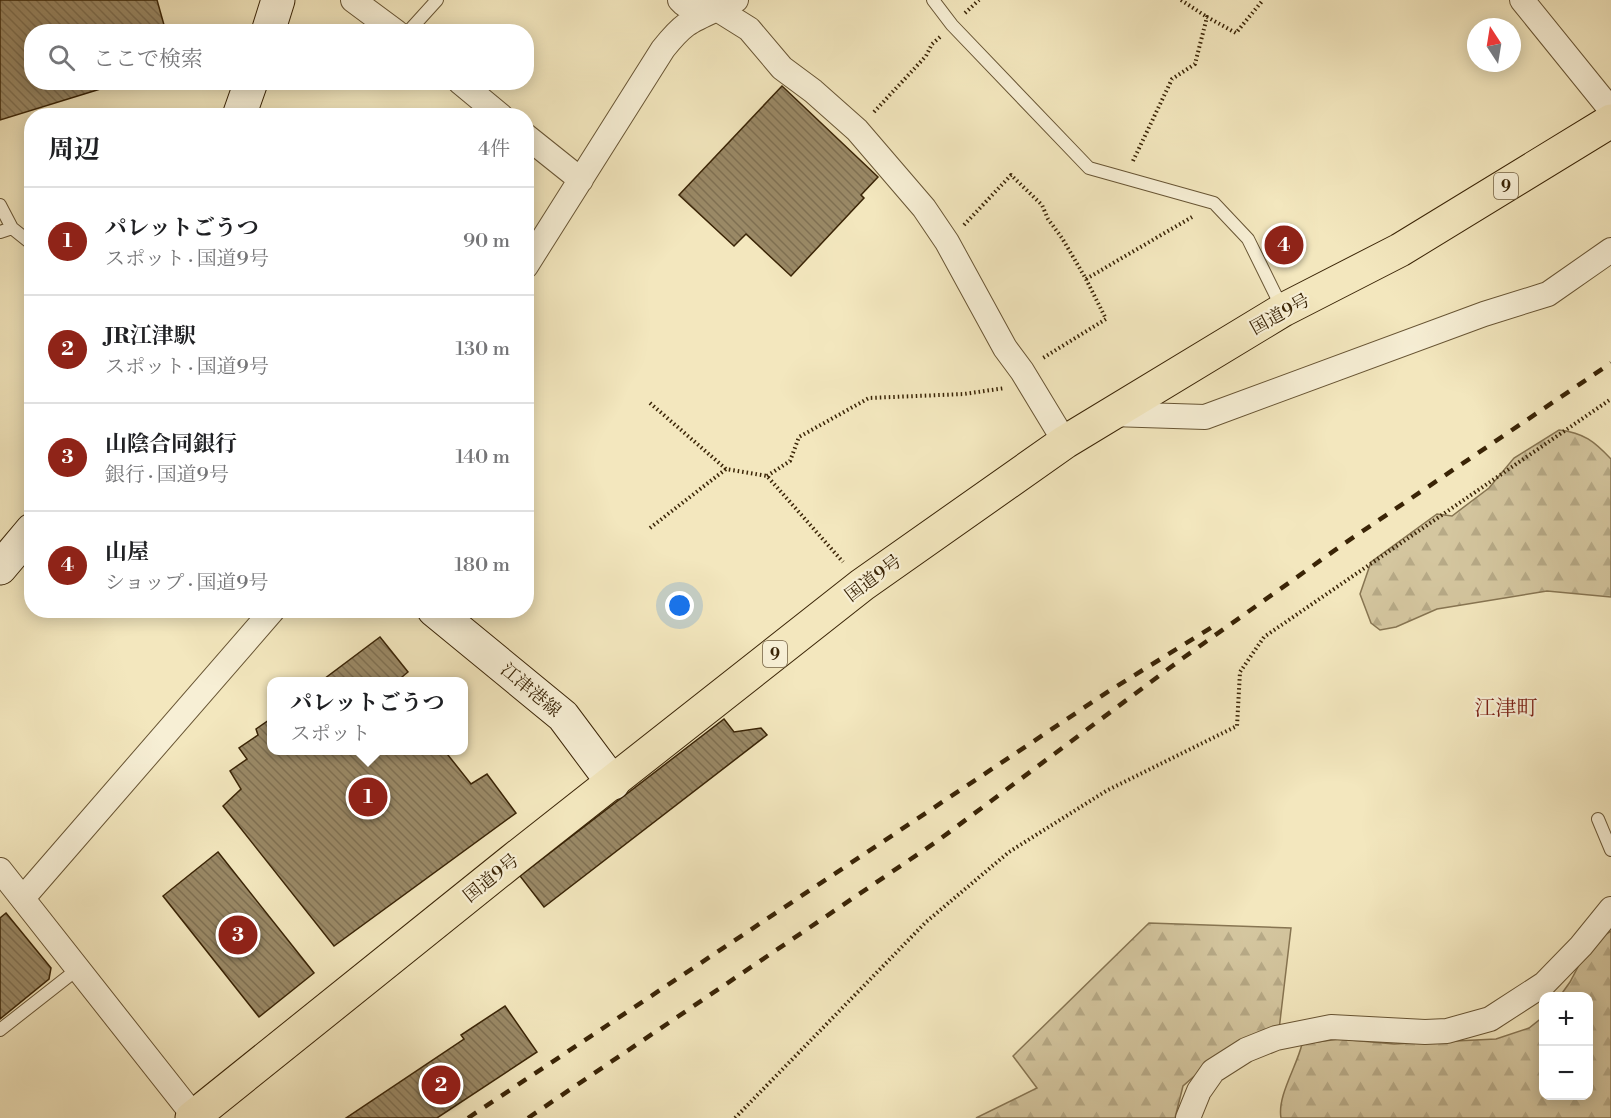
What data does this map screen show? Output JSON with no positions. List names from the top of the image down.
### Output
{
  "streets": {
    "highway": ["9", "国道9号"],
    "main road": ["江津港線"]
  },
  "crossings": [
    ["国道9号", "江津港線"]
  ],
  "districts": ["江津町"],
  "north": "top",
  "page": {
    "search": "ここで検索",
    "heading": ["周辺", "4件"],
    "list": [
      {
        "mark": "1",
        "name": "パレットごうつ",
        "note": "スポット · 国道9号",
        "value": "90 m"
      },
      {
        "mark": "2",
        "name": "JR江津駅",
        "note": "スポット · 国道9号",
        "value": "130 m"
      },
      {
        "mark": "3",
        "name": "山陰合同銀行",
        "note": "銀行 · 国道9号",
        "value": "140 m"
      },
      {
        "mark": "4",
        "name": "山屋",
        "note": "ショップ · 国道9号",
        "value": "180 m"
      }
    ],
    "pins": [
      "4",
      "1",
      "3",
      "2"
    ],
    "popup": ["パレットごうつ", "スポット"],
    "map_buttons": ["+", "−"]
  }
}
